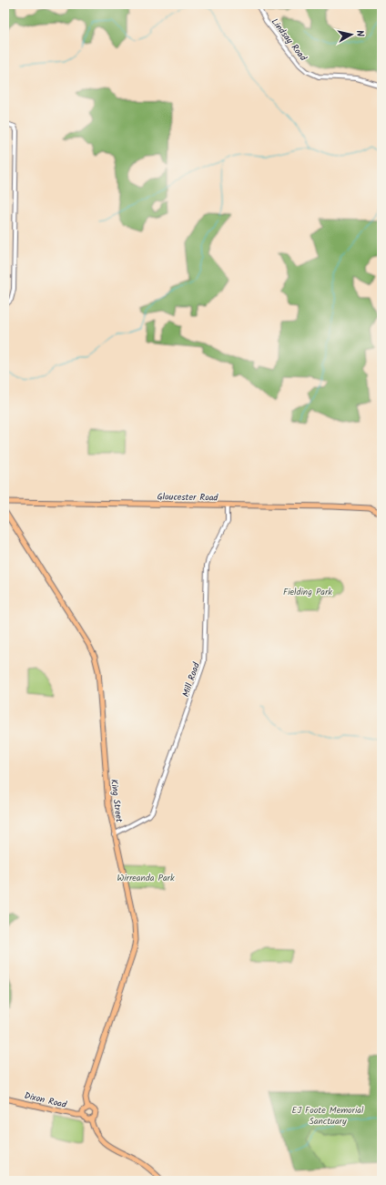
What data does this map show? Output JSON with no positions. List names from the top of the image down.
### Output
{
  "streets": {
    "main road": ["Gloucester Road", "King Street", "Dixon Road"],
    "street": ["Lindsay Road", "Mill Road"]
  },
  "crossings": [
    ["Gloucester Road", "Mill Road"],
    ["Mill Road", "King Street"],
    ["King Street", "Dixon Road"]
  ],
  "parks": ["Fielding Park", "Wirreanda Park", "EJ Foote Memorial Sanctuary"],
  "north": "right"
}
